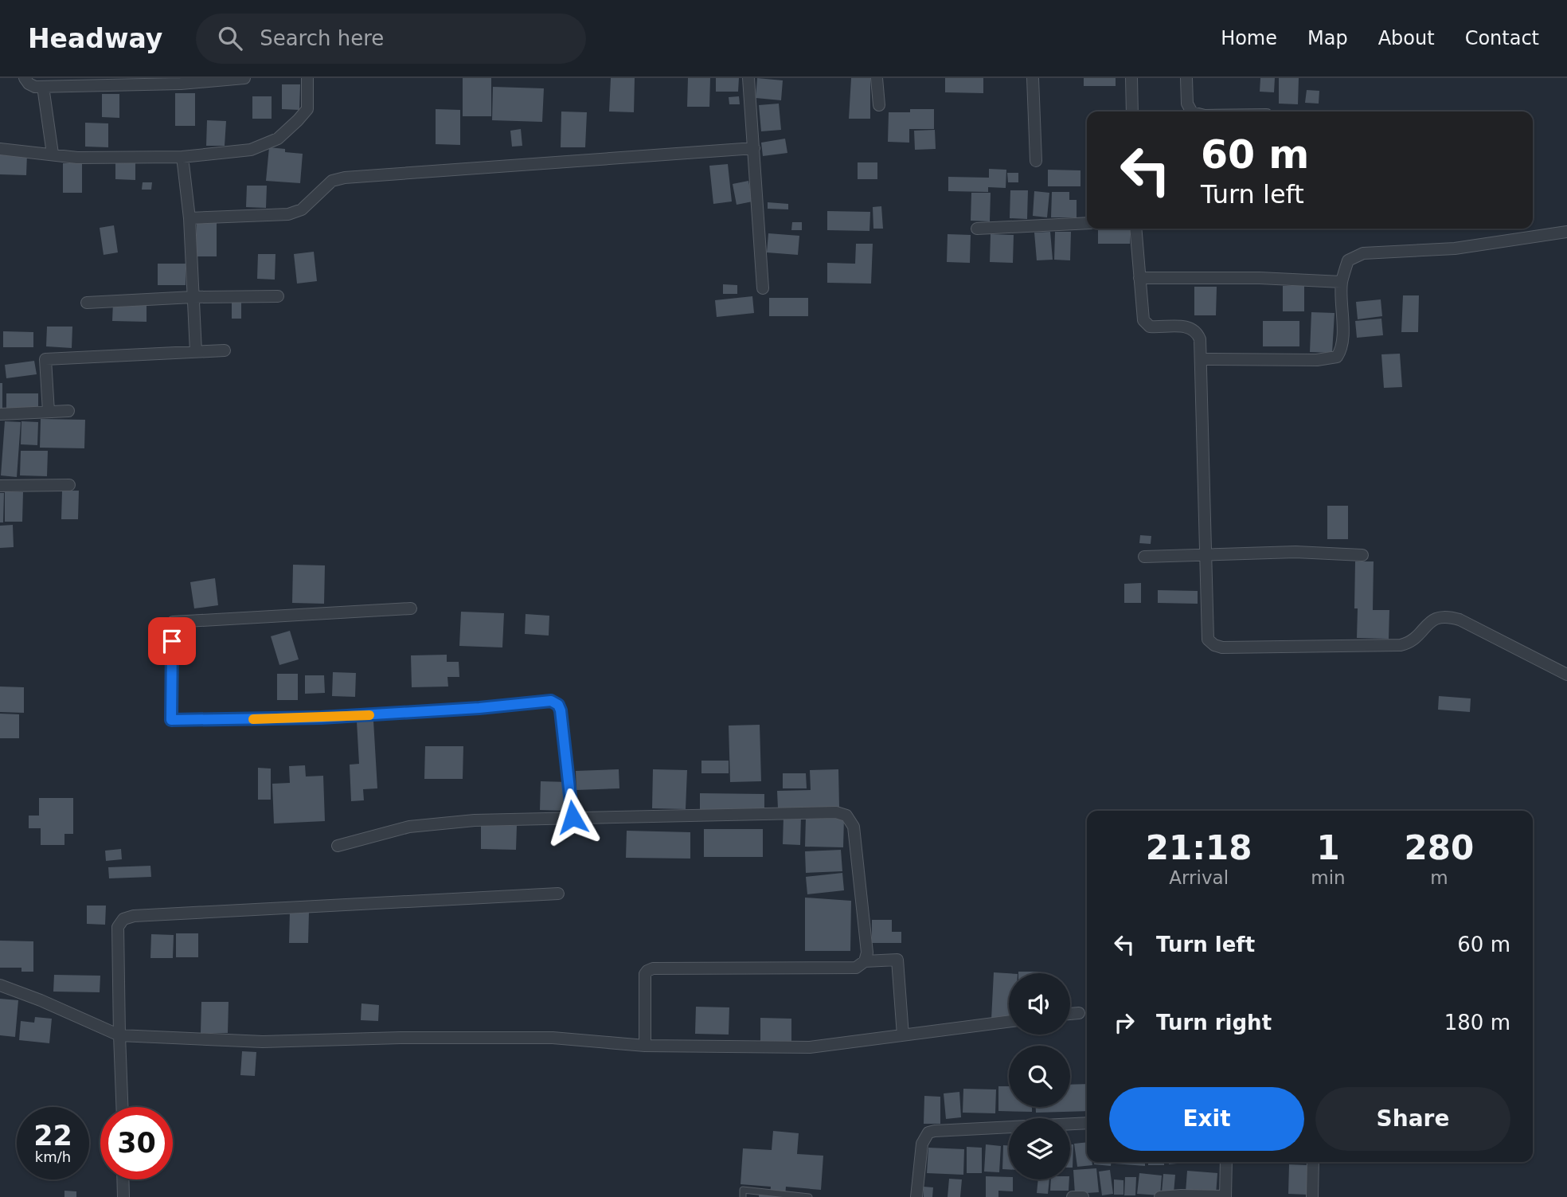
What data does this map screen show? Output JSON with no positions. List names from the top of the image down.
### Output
{
  "page": {
    "header": "Headway",
    "search": "Search here",
    "nav": [
      "Home",
      "Map",
      "About",
      "Contact"
    ],
    "turn": ["60 m", "Turn left"],
    "eta": [
      "21:18",
      "Arrival",
      "1",
      "min",
      "280",
      "m"
    ],
    "list": [
      {
        "name": "Turn left",
        "value": "60 m"
      },
      {
        "name": "Turn right",
        "value": "180 m"
      }
    ],
    "buttons": ["Exit", "Share"],
    "speed": "22 km/h",
    "limit": "30"
  }
}
